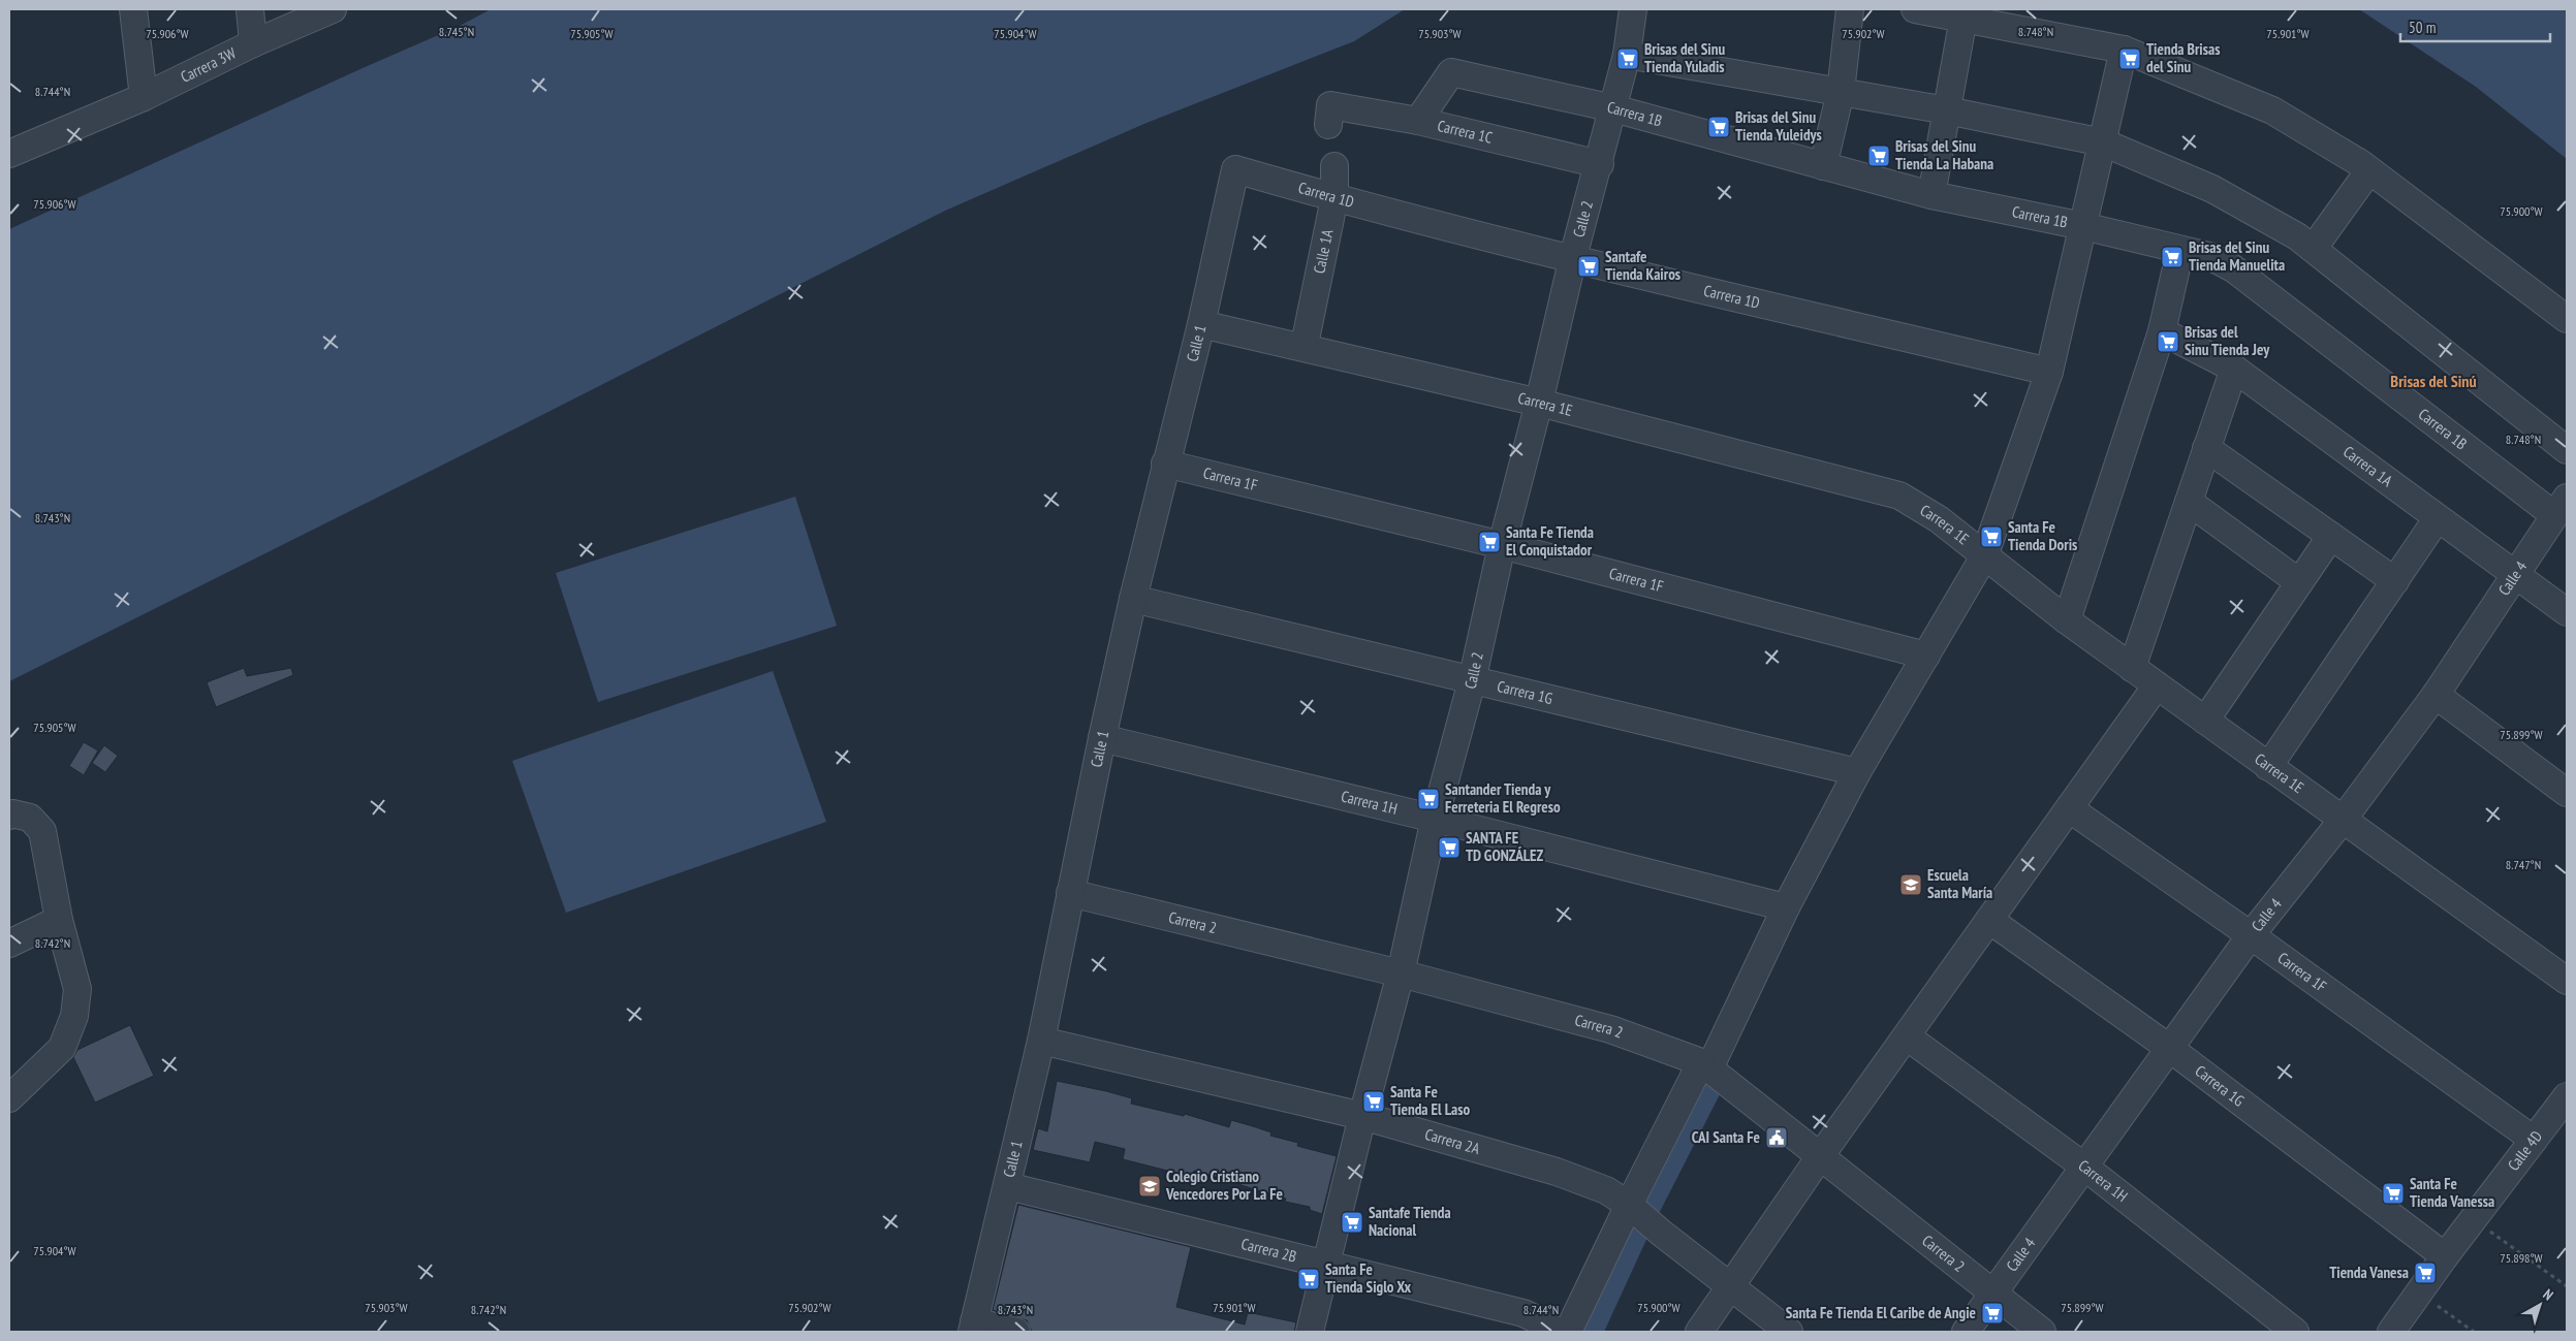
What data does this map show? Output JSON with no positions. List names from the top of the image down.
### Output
{
  "streets": {
    "street": [
      "Carrera 3W",
      "Carrera 1B",
      "Carrera 1C",
      "Carrera 1D",
      "Calle 2",
      "Calle 1A",
      "Calle 1",
      "Carrera 1E",
      "Carrera 1A",
      "Carrera 1F",
      "Calle 4",
      "Carrera 1G",
      "Carrera 1H",
      "Carrera 2",
      "Carrera 2A",
      "Calle 4D",
      "Carrera 2B"
    ]
  },
  "crossings": [
    ["Carrera 1B", "Carrera 1C"],
    ["Carrera 1B", "Calle 2"],
    ["Carrera 1B", "Calle 4"],
    ["Carrera 1C", "Calle 2"],
    ["Carrera 1D", "Calle 2"],
    ["Carrera 1D", "Calle 1A"],
    ["Carrera 1D", "Calle 1"],
    ["Calle 2", "Carrera 1E"],
    ["Calle 2", "Carrera 1F"],
    ["Calle 2", "Carrera 1G"],
    ["Calle 2", "Carrera 1H"],
    ["Calle 2", "Carrera 2"],
    ["Calle 2", "Carrera 2A"],
    ["Calle 2", "Carrera 2B"],
    ["Calle 1", "Carrera 1E"],
    ["Calle 1", "Carrera 1F"],
    ["Calle 1", "Carrera 1G"],
    ["Calle 1", "Carrera 1H"],
    ["Calle 1", "Carrera 2"],
    ["Calle 1", "Carrera 2A"],
    ["Calle 1", "Carrera 2B"],
    ["Carrera 1E", "Calle 4"],
    ["Carrera 1A", "Calle 4"],
    ["Carrera 1F", "Calle 4"],
    ["Carrera 1F", "Calle 4D"],
    ["Calle 4", "Carrera 1G"],
    ["Calle 4", "Carrera 1H"],
    ["Calle 4", "Carrera 2"],
    ["Carrera 1G", "Calle 4D"]
  ],
  "districts": ["Brisas del Sinú"],
  "places": {
    "supermarket": [
      "Brisas del Sinu Tienda Yuladis",
      "Tienda Brisas del Sinu",
      "Brisas del Sinu Tienda Yuleidys",
      "Brisas del Sinu Tienda La Habana",
      "Brisas del Sinu Tienda Manuelita",
      "Santafe Tienda Kairos",
      "Brisas del Sinu Tienda Jey",
      "Santa Fe Tienda Doris",
      "Santa Fe Tienda El Conquistador",
      "Santander Tienda y Ferreteria El Regreso",
      "SANTA FE TD GONZÁLEZ",
      "Santa Fe Tienda El Laso",
      "Santa Fe Tienda Vanessa",
      "Santafe Tienda Nacional",
      "Tienda Vanesa",
      "Santa Fe Tienda Siglo Xx",
      "Santa Fe Tienda El Caribe de Angie"
    ],
    "school or university": ["Escuela Santa María", "Colegio Cristiano Vencedores Por La Fe"],
    "public building": ["CAI Santa Fe"]
  },
  "scale_bar": "50 m",
  "north": "top right",
  "coordinates": [
    "8.748°N",
    "8.745°N",
    "75.906°W",
    "75.905°W",
    "75.903°W",
    "75.902°W",
    "75.901°W",
    "75.904°W",
    "8.744°N",
    "75.900°W",
    "8.743°N",
    "75.899°W",
    "8.747°N",
    "8.742°N",
    "75.898°W"
  ]
}
